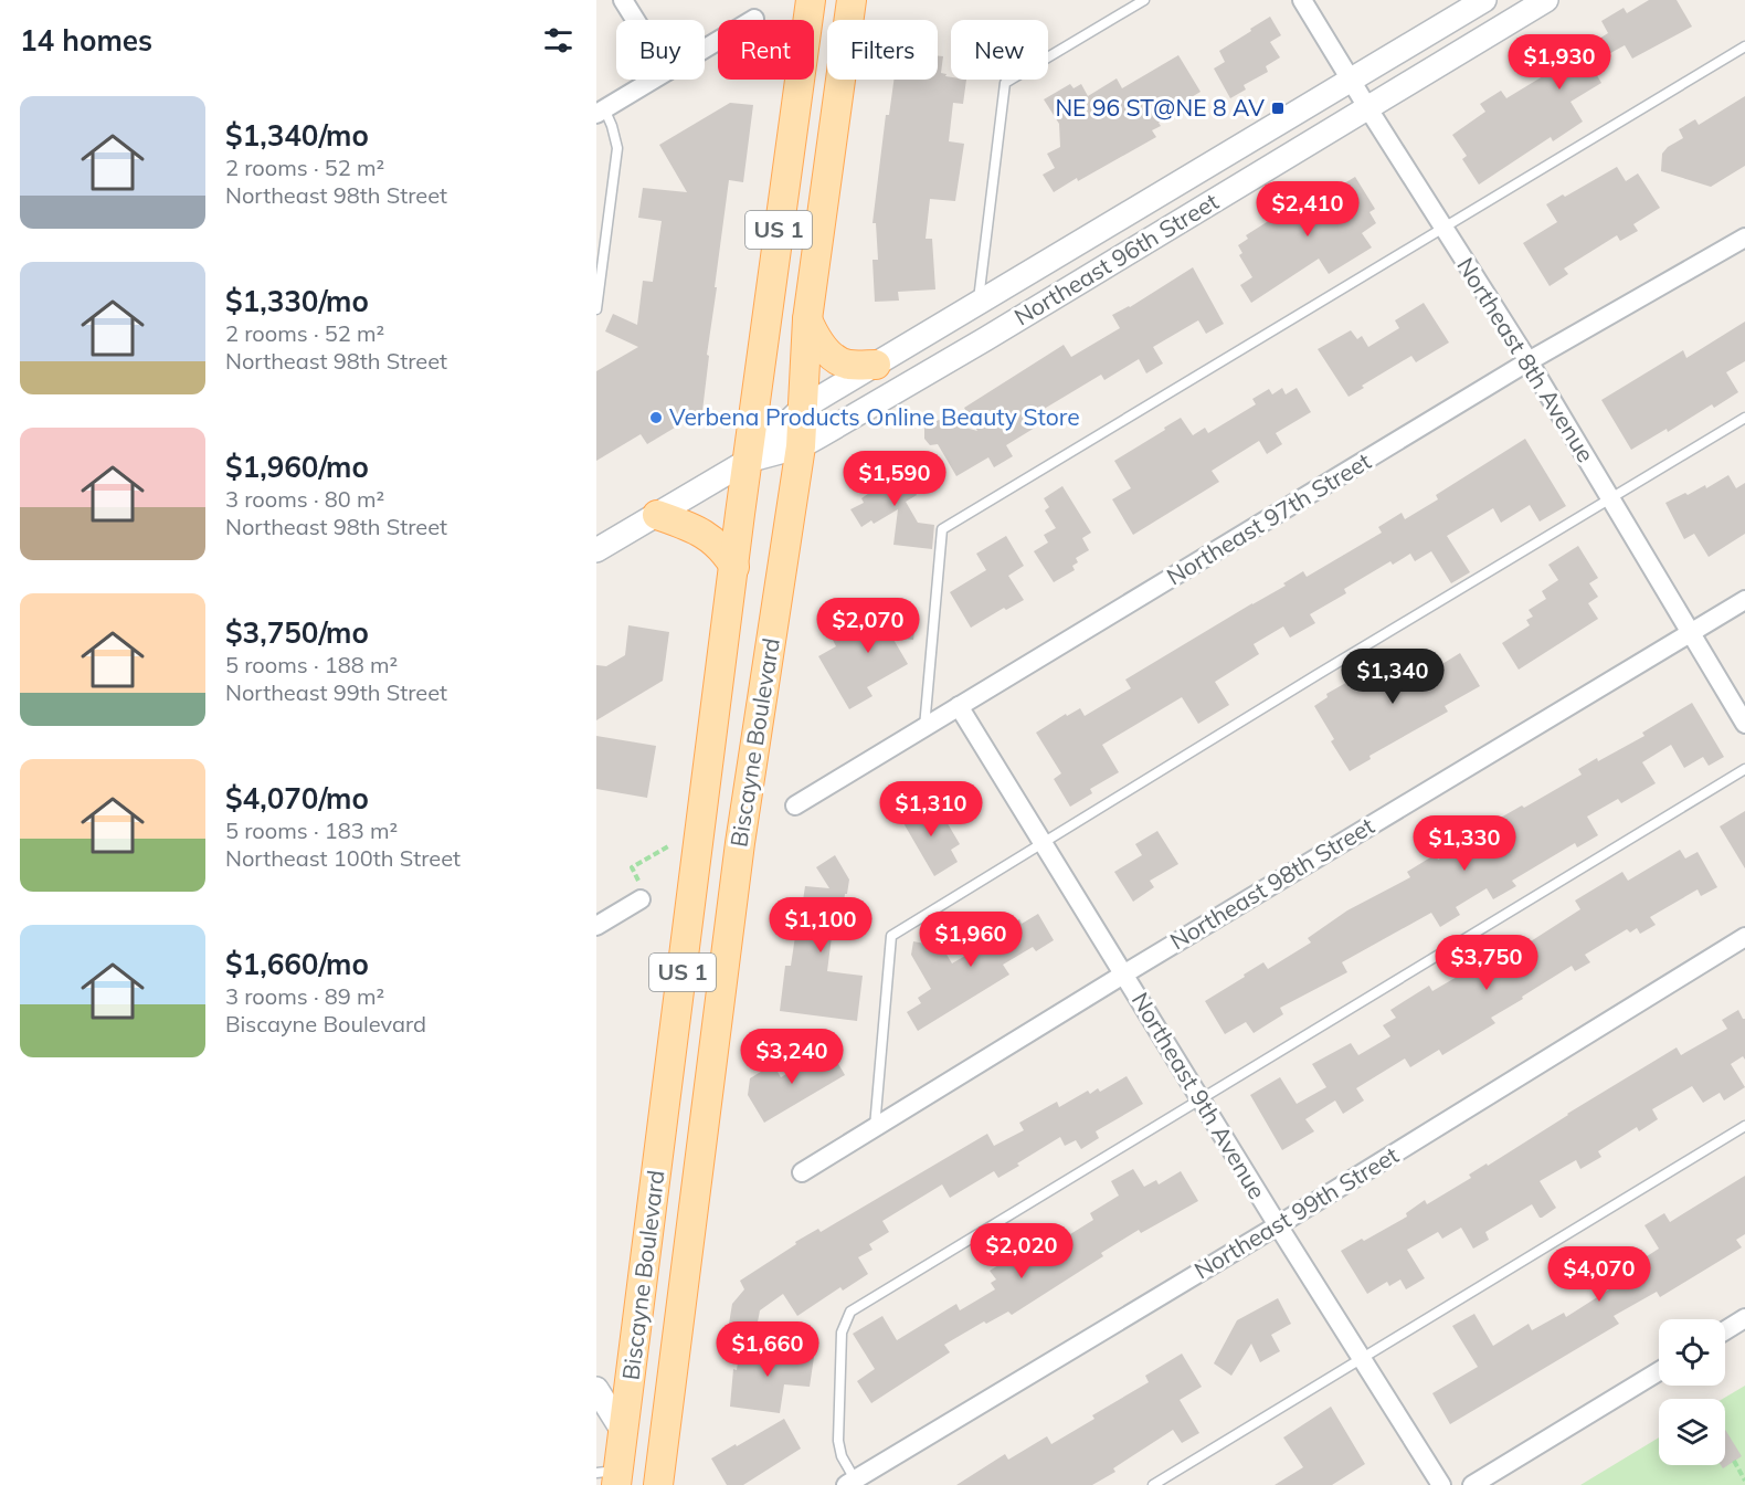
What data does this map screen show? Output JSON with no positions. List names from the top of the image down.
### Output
{
  "streets": {
    "main road": ["US 1", "Biscayne Boulevard"],
    "street": [
      "Northeast 96th Street",
      "Northeast 8th Avenue",
      "Northeast 97th Street",
      "Northeast 98th Street",
      "Northeast 9th Avenue",
      "Northeast 99th Street"
    ]
  },
  "crossings": [
    ["Northeast 96th Street", "Northeast 8th Avenue"],
    ["Northeast 96th Street", "Biscayne Boulevard"],
    ["Northeast 8th Avenue", "Northeast 97th Street"],
    ["Northeast 8th Avenue", "Northeast 98th Street"],
    ["Northeast 97th Street", "Northeast 9th Avenue"],
    ["Northeast 98th Street", "Northeast 9th Avenue"],
    ["Northeast 9th Avenue", "Northeast 99th Street"]
  ],
  "places": {
    "transit": ["NE 96 ST@NE 8 AV"],
    "other": ["Verbena Products Online Beauty Store"]
  },
  "page": {
    "heading": "14 homes",
    "chip": [
      "Buy",
      "Rent",
      "Filters",
      "New"
    ],
    "price": [
      "$1,930",
      "$2,410",
      "$1,590",
      "$2,070",
      "$1,340",
      "$1,310",
      "$1,330",
      "$1,100",
      "$1,960",
      "$3,750",
      "$3,240",
      "$2,020",
      "$4,070",
      "$1,660"
    ],
    "list": [
      {
        "name": "$1,340/mo",
        "note": "2 rooms · 52 m² · Northeast 98th Street"
      },
      {
        "name": "$1,330/mo",
        "note": "2 rooms · 52 m² · Northeast 98th Street"
      },
      {
        "name": "$1,960/mo",
        "note": "3 rooms · 80 m² · Northeast 98th Street"
      },
      {
        "name": "$3,750/mo",
        "note": "5 rooms · 188 m² · Northeast 99th Street"
      },
      {
        "name": "$4,070/mo",
        "note": "5 rooms · 183 m² · Northeast 100th Street"
      },
      {
        "name": "$1,660/mo",
        "note": "3 rooms · 89 m² · Biscayne Boulevard"
      }
    ]
  }
}
